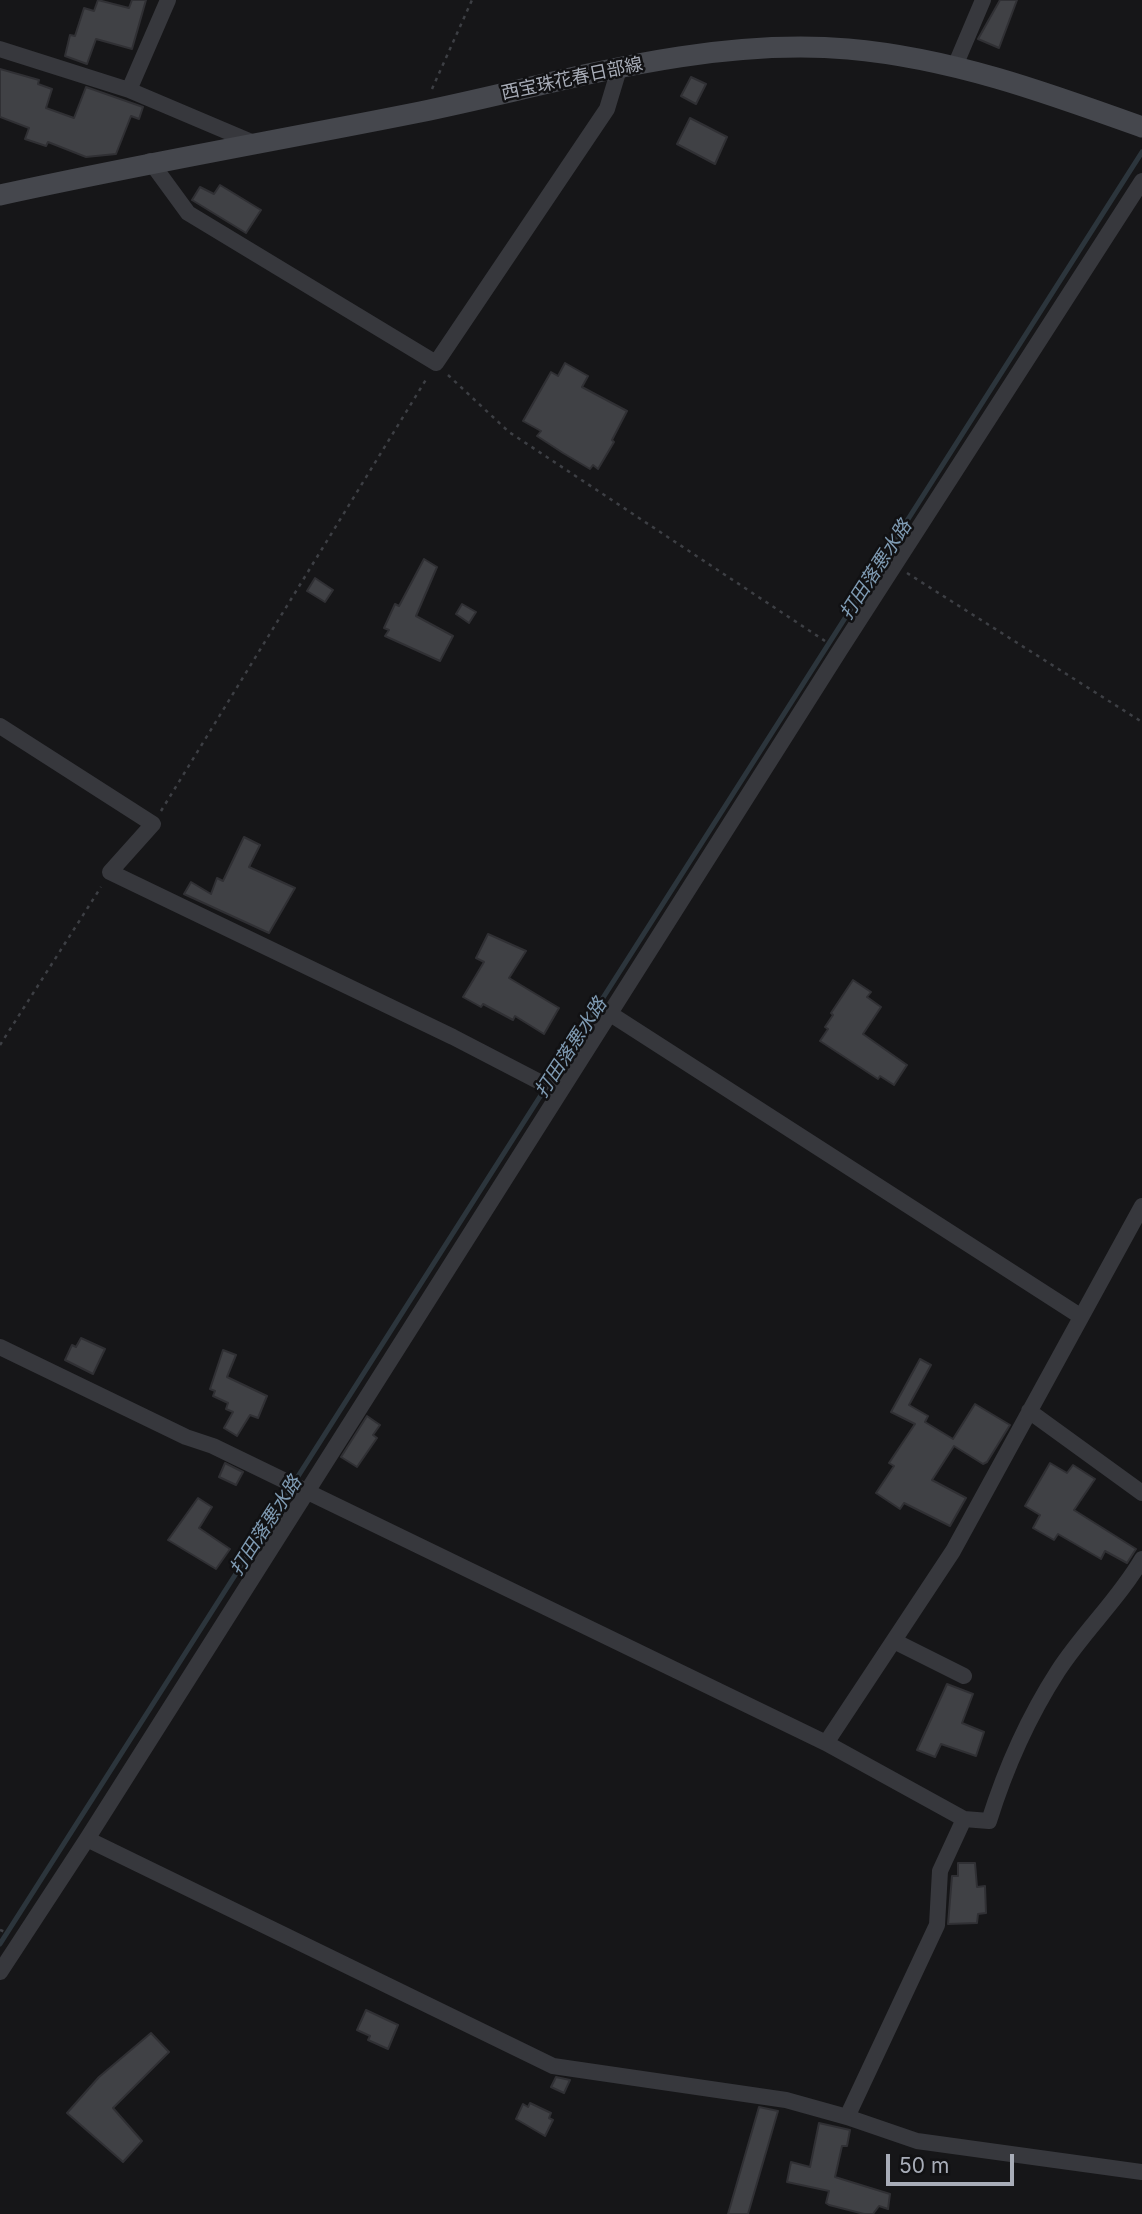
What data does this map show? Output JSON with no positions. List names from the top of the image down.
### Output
{
  "streets": {
    "main road": ["西宝珠花春日部線"]
  },
  "water": ["打田落悪水路"],
  "scale_bar": "50 m"
}
